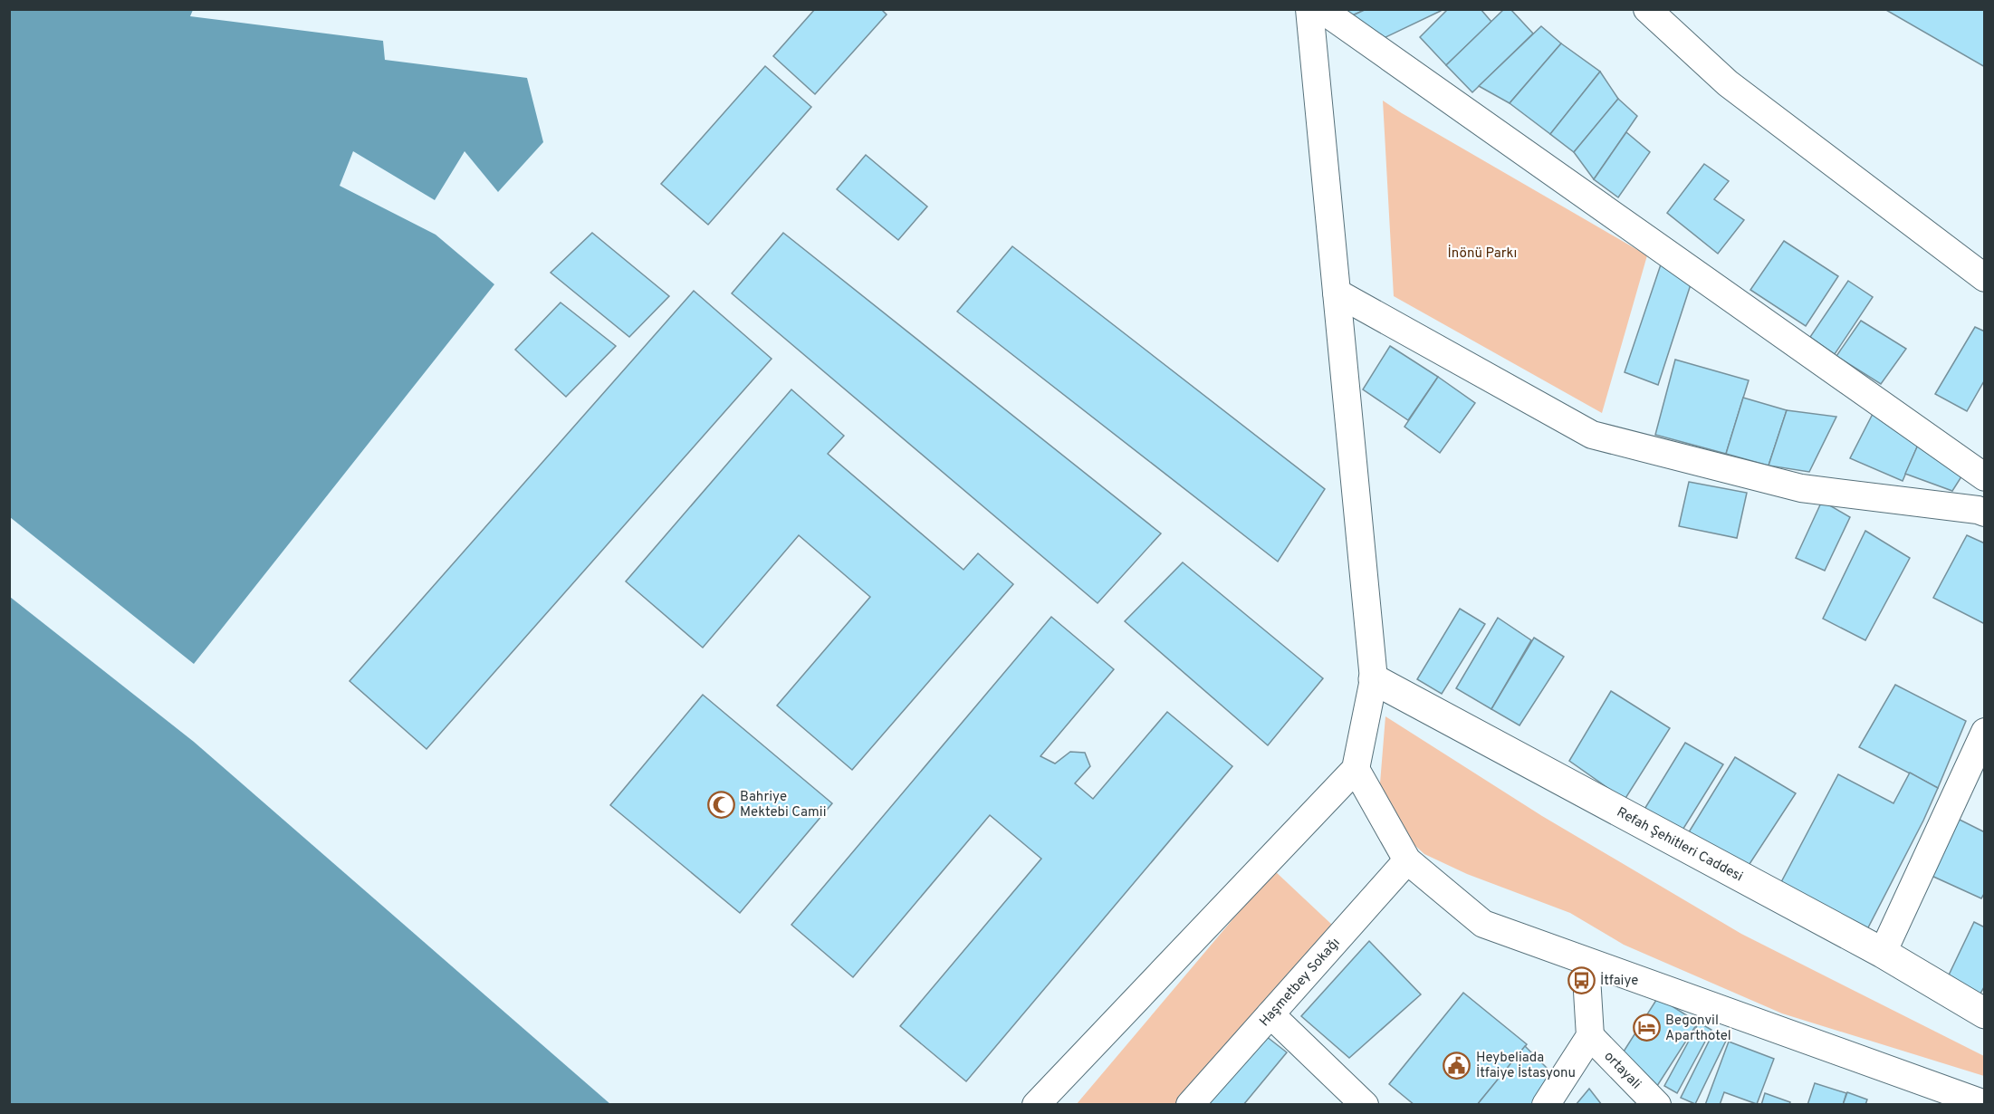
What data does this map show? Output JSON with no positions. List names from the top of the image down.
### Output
{
  "streets": {
    "street": ["Refah Şehitleri Caddesi", "Haşmetbey Sokağı", "ortayali"]
  },
  "parks": ["İnönü Parkı"],
  "places": {
    "mosque": ["Bahriye Mektebi Camii"],
    "bus stop": ["İtfaiye"],
    "hotel": ["Begonvil Aparthotel"],
    "public building": ["Heybeliada İtfaiye İstasyonu"]
  }
}
